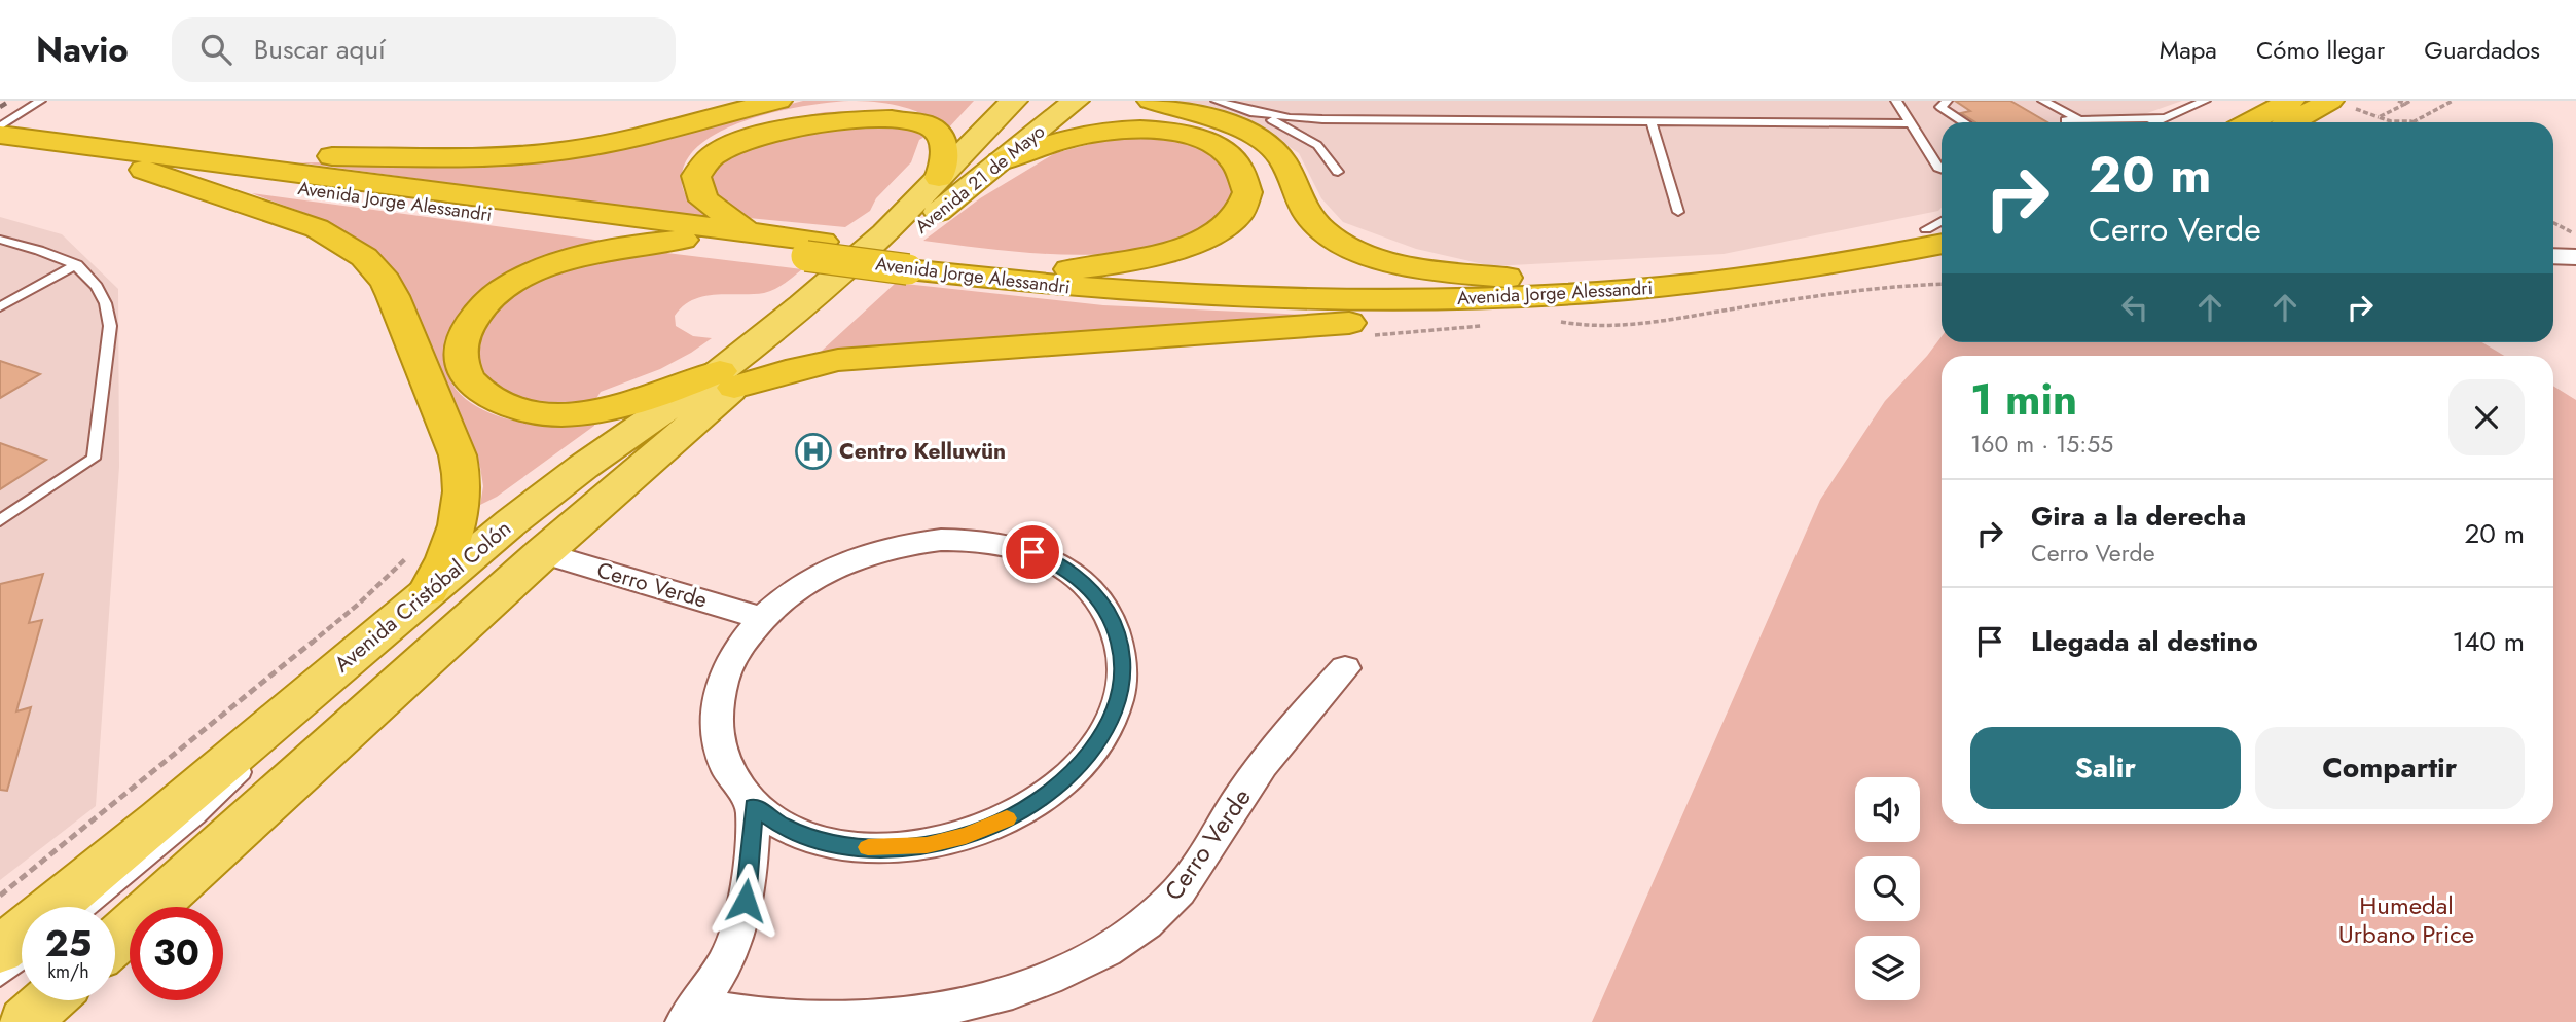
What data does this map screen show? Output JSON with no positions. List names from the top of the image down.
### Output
{
  "streets": {
    "highway": ["Avenida Jorge Alessandri"],
    "main road": ["Avenida 21 de Mayo", "Avenida Cristóbal Colón"],
    "street": ["Cerro Verde"]
  },
  "crossings": [
    ["Avenida 21 de Mayo", "Avenida Cristóbal Colón"],
    ["Cerro Verde", "Avenida Cristóbal Colón"]
  ],
  "parks": ["Humedal Urbano Price"],
  "places": {
    "hospital": ["Centro Kelluwün"]
  },
  "page": {
    "header": "Navio",
    "search": "Buscar aquí",
    "nav": ["Mapa", "Cómo llegar", "Guardados"],
    "turn": ["20 m", "Cerro Verde"],
    "heading": ["1 min", "160 m · 15:55"],
    "list": [
      {
        "name": "Gira a la derecha",
        "note": "Cerro Verde",
        "value": "20 m"
      },
      {
        "name": "Llegada al destino",
        "value": "140 m"
      }
    ],
    "buttons": ["Salir", "Compartir"],
    "speed": "25 km/h",
    "limit": "30"
  }
}
